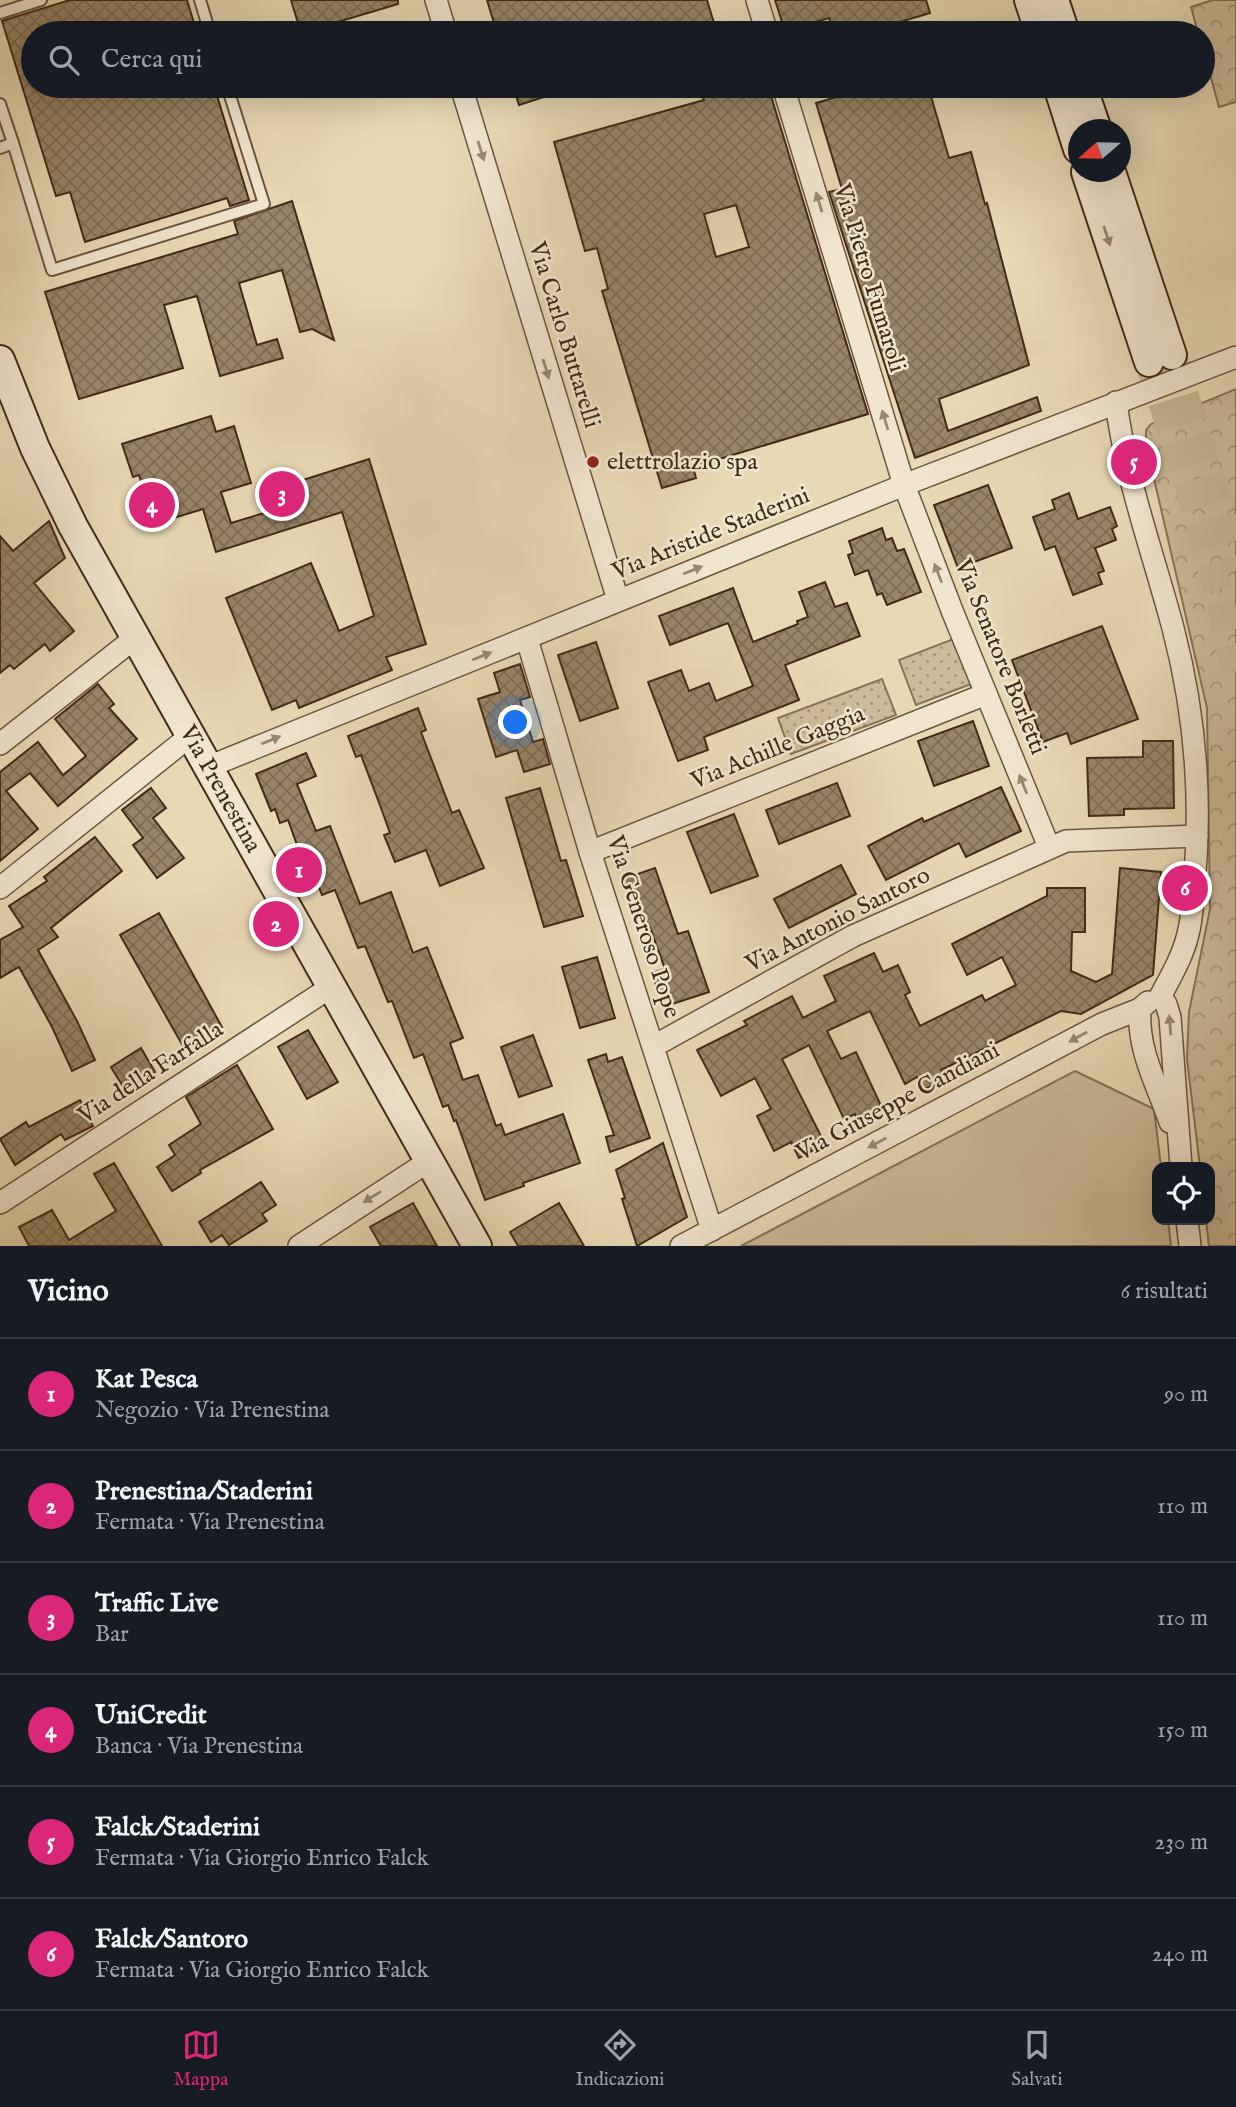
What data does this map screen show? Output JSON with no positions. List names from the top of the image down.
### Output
{
  "streets": {
    "street": [
      "Via Pietro Fumaroli",
      "Via Carlo Buttarelli",
      "Via Aristide Staderini",
      "Via Senatore Borletti",
      "Via Achille Gaggia",
      "Via Prenestina",
      "Via Antonio Santoro",
      "Via Generoso Pope",
      "Via della Farfalla",
      "Via Giuseppe Candiani"
    ]
  },
  "crossings": [
    ["Via Pietro Fumaroli", "Via Aristide Staderini"],
    ["Via Pietro Fumaroli", "Via Senatore Borletti"],
    ["Via Carlo Buttarelli", "Via Aristide Staderini"],
    ["Via Aristide Staderini", "Via Senatore Borletti"],
    ["Via Aristide Staderini", "Via Prenestina"],
    ["Via Aristide Staderini", "Via Generoso Pope"],
    ["Via Senatore Borletti", "Via Achille Gaggia"],
    ["Via Senatore Borletti", "Via Antonio Santoro"],
    ["Via Achille Gaggia", "Via Generoso Pope"],
    ["Via Prenestina", "Via della Farfalla"],
    ["Via Antonio Santoro", "Via Generoso Pope"],
    ["Via Generoso Pope", "Via Giuseppe Candiani"]
  ],
  "one_way": [
    "Via Pietro Fumaroli",
    "Via Carlo Buttarelli",
    "Via Aristide Staderini",
    "Via Senatore Borletti",
    "Via Giuseppe Candiani"
  ],
  "places": ["elettrolazio spa"],
  "north": "left",
  "page": {
    "search": "Cerca qui",
    "pins": [
      "5",
      "3",
      "4",
      "1",
      "6",
      "2"
    ],
    "heading": ["Vicino", "6 risultati"],
    "list": [
      {
        "mark": "1",
        "name": "Kat Pesca",
        "note": "Negozio · Via Prenestina",
        "value": "90 m"
      },
      {
        "mark": "2",
        "name": "Prenestina/Staderini",
        "note": "Fermata · Via Prenestina",
        "value": "110 m"
      },
      {
        "mark": "3",
        "name": "Traffic Live",
        "note": "Bar",
        "value": "110 m"
      },
      {
        "mark": "4",
        "name": "UniCredit",
        "note": "Banca · Via Prenestina",
        "value": "150 m"
      },
      {
        "mark": "5",
        "name": "Falck/Staderini",
        "note": "Fermata · Via Giorgio Enrico Falck",
        "value": "230 m"
      },
      {
        "mark": "6",
        "name": "Falck/Santoro",
        "note": "Fermata · Via Giorgio Enrico Falck",
        "value": "240 m"
      }
    ],
    "nav": ["Mappa", "Indicazioni", "Salvati"]
  }
}
